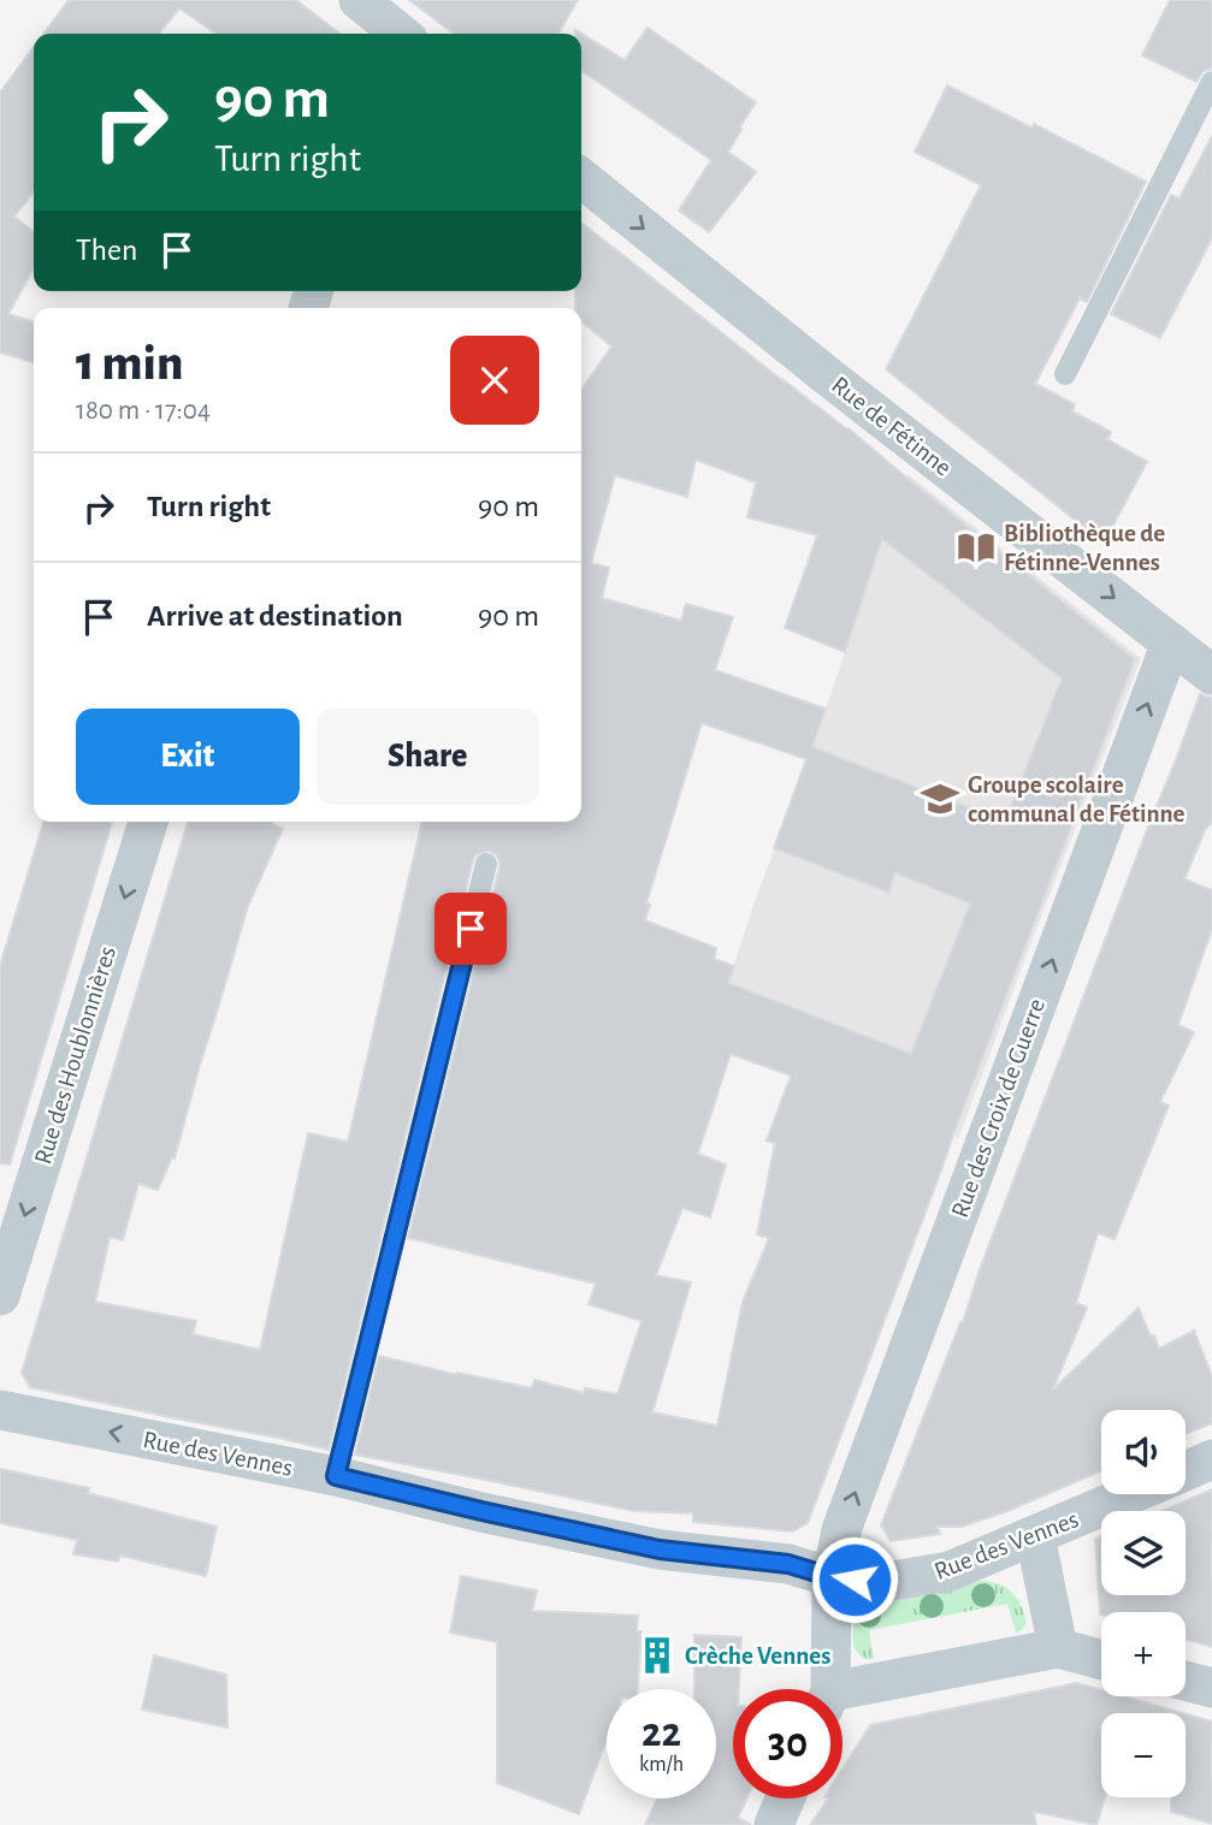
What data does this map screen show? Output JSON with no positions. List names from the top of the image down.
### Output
{
  "streets": {
    "street": [
      "Rue de Fétinne",
      "Rue des Houblonnières",
      "Rue des Croix de Guerre",
      "Rue des Vennes"
    ]
  },
  "crossings": [
    ["Rue de Fétinne", "Rue des Croix de Guerre"],
    ["Rue des Croix de Guerre", "Rue des Vennes"]
  ],
  "one_way": ["Rue de Fétinne", "Rue des Houblonnières", "Rue des Croix de Guerre"],
  "places": {
    "library": ["Bibliothèque de Fétinne-Vennes"],
    "school or university": ["Groupe scolaire communal de Fétinne"],
    "building": ["Crèche Vennes"]
  },
  "page": {
    "turn": ["90 m", "Turn right"],
    "then": "Then",
    "heading": ["1 min", "180 m · 17:04"],
    "list": [
      {
        "name": "Turn right",
        "value": "90 m"
      },
      {
        "name": "Arrive at destination",
        "value": "90 m"
      }
    ],
    "buttons": ["Exit", "Share"],
    "map_buttons": ["+", "−"],
    "speed": "22 km/h",
    "limit": "30"
  }
}
